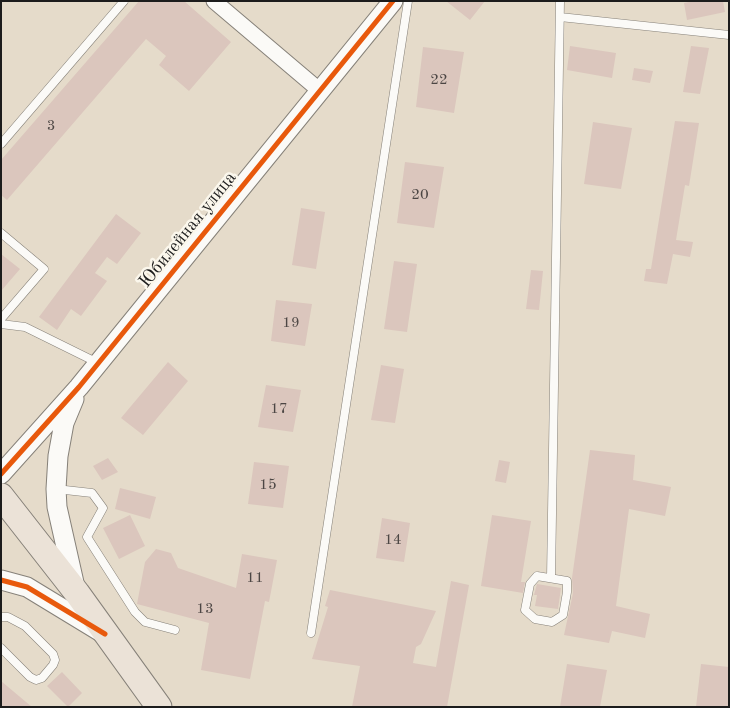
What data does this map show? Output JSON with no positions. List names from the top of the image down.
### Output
{
  "streets": {
    "street": ["Юбилейная улица"]
  },
  "house_numbers": [
    "22",
    "3",
    "20",
    "19",
    "17",
    "15",
    "14",
    "11",
    "13"
  ]
}
